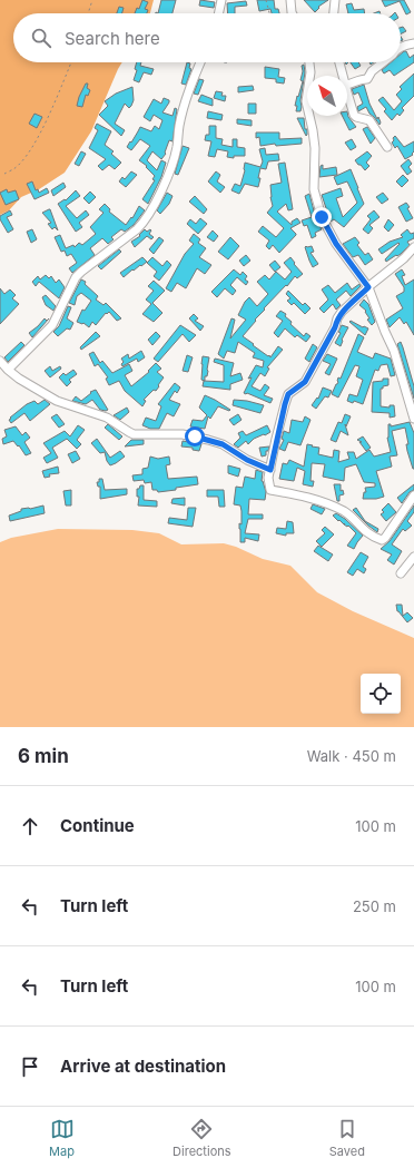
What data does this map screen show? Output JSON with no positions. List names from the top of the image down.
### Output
{
  "north": "top left",
  "page": {
    "search": "Search here",
    "heading": ["6 min", "Walk · 450 m"],
    "list": [
      ["Continue", "100 m"],
      ["Turn left", "250 m"],
      ["Turn left", "100 m"],
      "Arrive at destination"
    ],
    "nav": ["Map", "Directions", "Saved"]
  }
}
